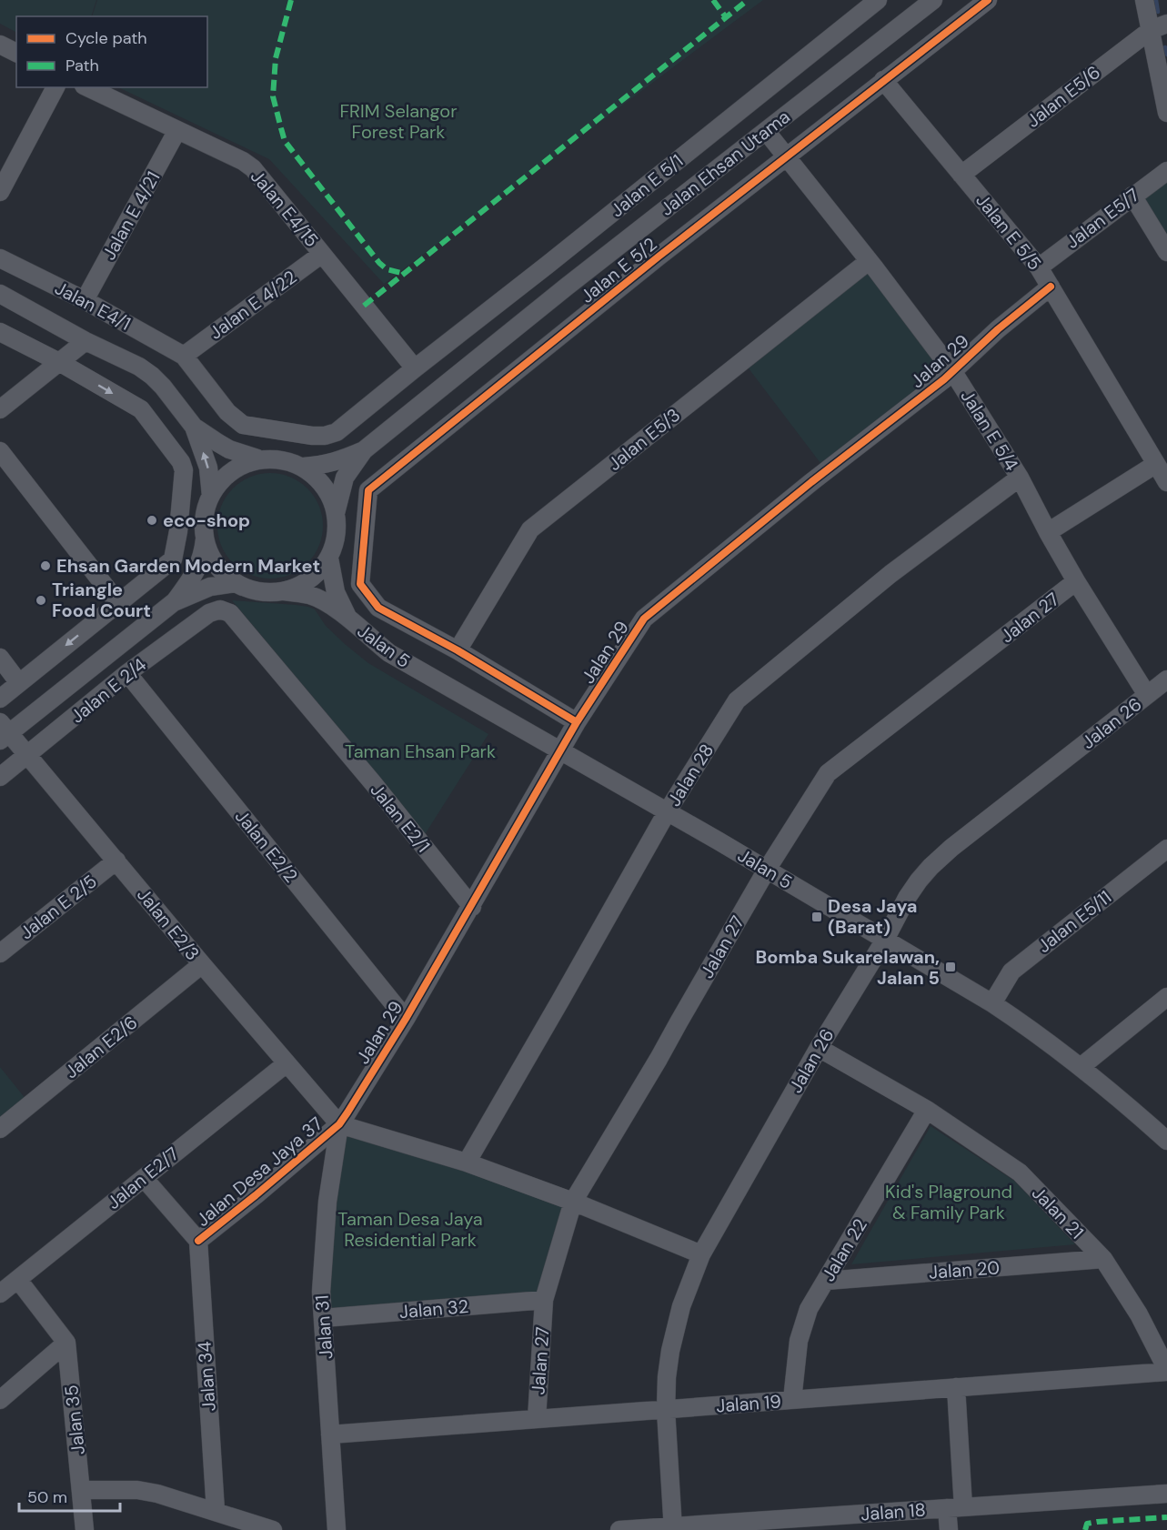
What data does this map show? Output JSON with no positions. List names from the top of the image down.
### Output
{
  "streets": {
    "street": [
      "Jalan E5/6",
      "Jalan Ehsan Utama",
      "Jalan E 5/1",
      "Jalan E4/15",
      "Jalan E 4/21",
      "Jalan E5/7",
      "Jalan E 5/5",
      "Jalan E 5/2",
      "Jalan E 4/22",
      "Jalan E4/1",
      "Jalan 29",
      "Jalan E 5/4",
      "Jalan E5/3",
      "Jalan 27",
      "Jalan 5",
      "Jalan E 2/4",
      "Jalan 26",
      "Jalan 28",
      "Jalan E2/1",
      "Jalan E2/2",
      "Jalan E 2/5",
      "Jalan E5/11",
      "Jalan E2/3",
      "Jalan E2/6",
      "Jalan Desa Jaya 37",
      "Jalan E2/7",
      "Jalan 21",
      "Jalan 22",
      "Jalan 20",
      "Jalan 32",
      "Jalan 31",
      "Jalan 34",
      "Jalan 19",
      "Jalan 35",
      "Jalan 18"
    ]
  },
  "crossings": [
    ["Jalan E5/6", "Jalan E 5/5"],
    ["Jalan Ehsan Utama", "Jalan E 5/4"],
    ["Jalan Ehsan Utama", "Jalan 5"],
    ["Jalan E 5/1", "Jalan E4/15"],
    ["Jalan E 5/1", "Jalan E 4/22"],
    ["Jalan E 5/1", "Jalan E4/1"],
    ["Jalan E4/15", "Jalan E 4/21"],
    ["Jalan E4/15", "Jalan E 4/22"],
    ["Jalan E 4/21", "Jalan E4/1"],
    ["Jalan E5/7", "Jalan E 5/5"],
    ["Jalan E 5/5", "Jalan E 5/2"],
    ["Jalan E 5/5", "Jalan 29"],
    ["Jalan E 5/2", "Jalan E 5/4"],
    ["Jalan E 5/2", "Jalan E5/3"],
    ["Jalan E 4/22", "Jalan E4/1"],
    ["Jalan 29", "Jalan E 5/4"],
    ["Jalan 29", "Jalan 5"],
    ["Jalan 29", "Jalan E2/1"],
    ["Jalan 29", "Jalan E2/2"],
    ["Jalan 29", "Jalan E2/3"],
    ["Jalan 29", "Jalan Desa Jaya 37"],
    ["Jalan 29", "Jalan 31"],
    ["Jalan E 5/4", "Jalan E5/3"],
    ["Jalan E 5/4", "Jalan 27"],
    ["Jalan E 5/4", "Jalan 26"],
    ["Jalan E 5/4", "Jalan 28"],
    ["Jalan 27", "Jalan 5"],
    ["Jalan 27", "Jalan 32"],
    ["Jalan 27", "Jalan 19"],
    ["Jalan 5", "Jalan 26"],
    ["Jalan 5", "Jalan 28"],
    ["Jalan 5", "Jalan E5/11"],
    ["Jalan E 2/4", "Jalan E2/1"],
    ["Jalan E 2/4", "Jalan E2/2"],
    ["Jalan E 2/4", "Jalan E2/3"],
    ["Jalan 26", "Jalan 21"],
    ["Jalan 26", "Jalan 19"],
    ["Jalan 26", "Jalan 18"],
    ["Jalan E 2/5", "Jalan E2/3"],
    ["Jalan E2/3", "Jalan E2/6"],
    ["Jalan E2/3", "Jalan Desa Jaya 37"],
    ["Jalan E2/3", "Jalan E2/7"],
    ["Jalan E2/3", "Jalan 31"],
    ["Jalan Desa Jaya 37", "Jalan 31"],
    ["Jalan Desa Jaya 37", "Jalan 34"],
    ["Jalan 21", "Jalan 22"],
    ["Jalan 21", "Jalan 20"],
    ["Jalan 21", "Jalan 19"],
    ["Jalan 22", "Jalan 20"],
    ["Jalan 22", "Jalan 19"],
    ["Jalan 32", "Jalan 31"],
    ["Jalan 31", "Jalan 19"]
  ],
  "parks": [
    "FRIM Selangor Forest Park",
    "Taman Ehsan Park",
    "Kid's Plaground & Family Park",
    "Taman Desa Jaya Residential Park"
  ],
  "places": {
    "other": ["eco-shop", "Ehsan Garden Modern Market", "Triangle Food Court"],
    "transit": ["Desa Jaya (Barat)", "Bomba Sukarelawan, Jalan 5"]
  },
  "legend": ["Cycle path", "Path"],
  "scale_bar": "50 m"
}
